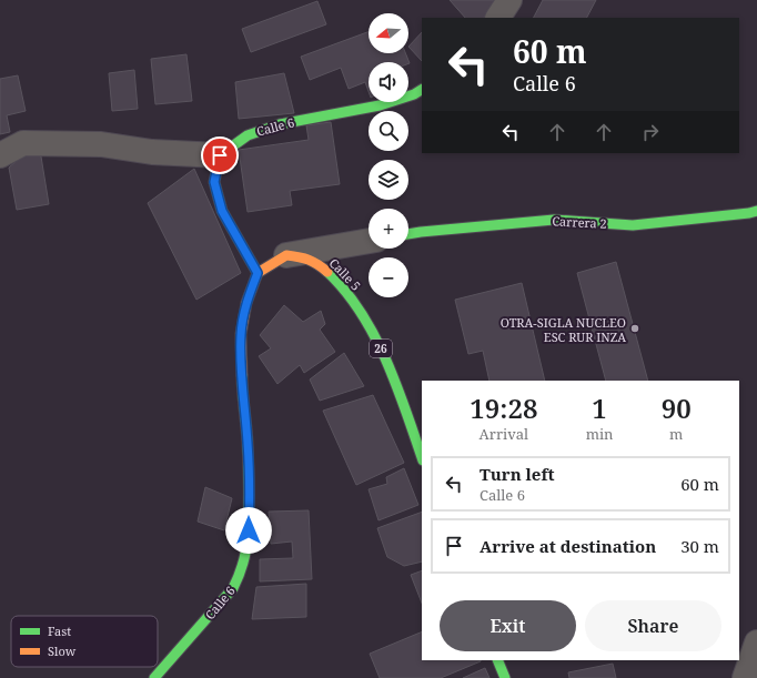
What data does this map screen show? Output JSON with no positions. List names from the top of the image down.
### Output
{
  "streets": {
    "main road": [
      "Calle 6",
      "Carrera 2",
      "Calle 5",
      "26"
    ]
  },
  "places": ["OTRA-SIGLA NUCLEO ESC RUR INZA"],
  "legend": ["Fast", "Slow"],
  "north": "left",
  "page": {
    "map_buttons": ["+", "−"],
    "turn": ["60 m", "Calle 6"],
    "eta": [
      "19:28",
      "Arrival",
      "1",
      "min",
      "90",
      "m"
    ],
    "list": [
      {
        "name": "Turn left",
        "note": "Calle 6",
        "value": "60 m"
      },
      {
        "name": "Arrive at destination",
        "value": "30 m"
      }
    ],
    "buttons": ["Exit", "Share"]
  }
}
